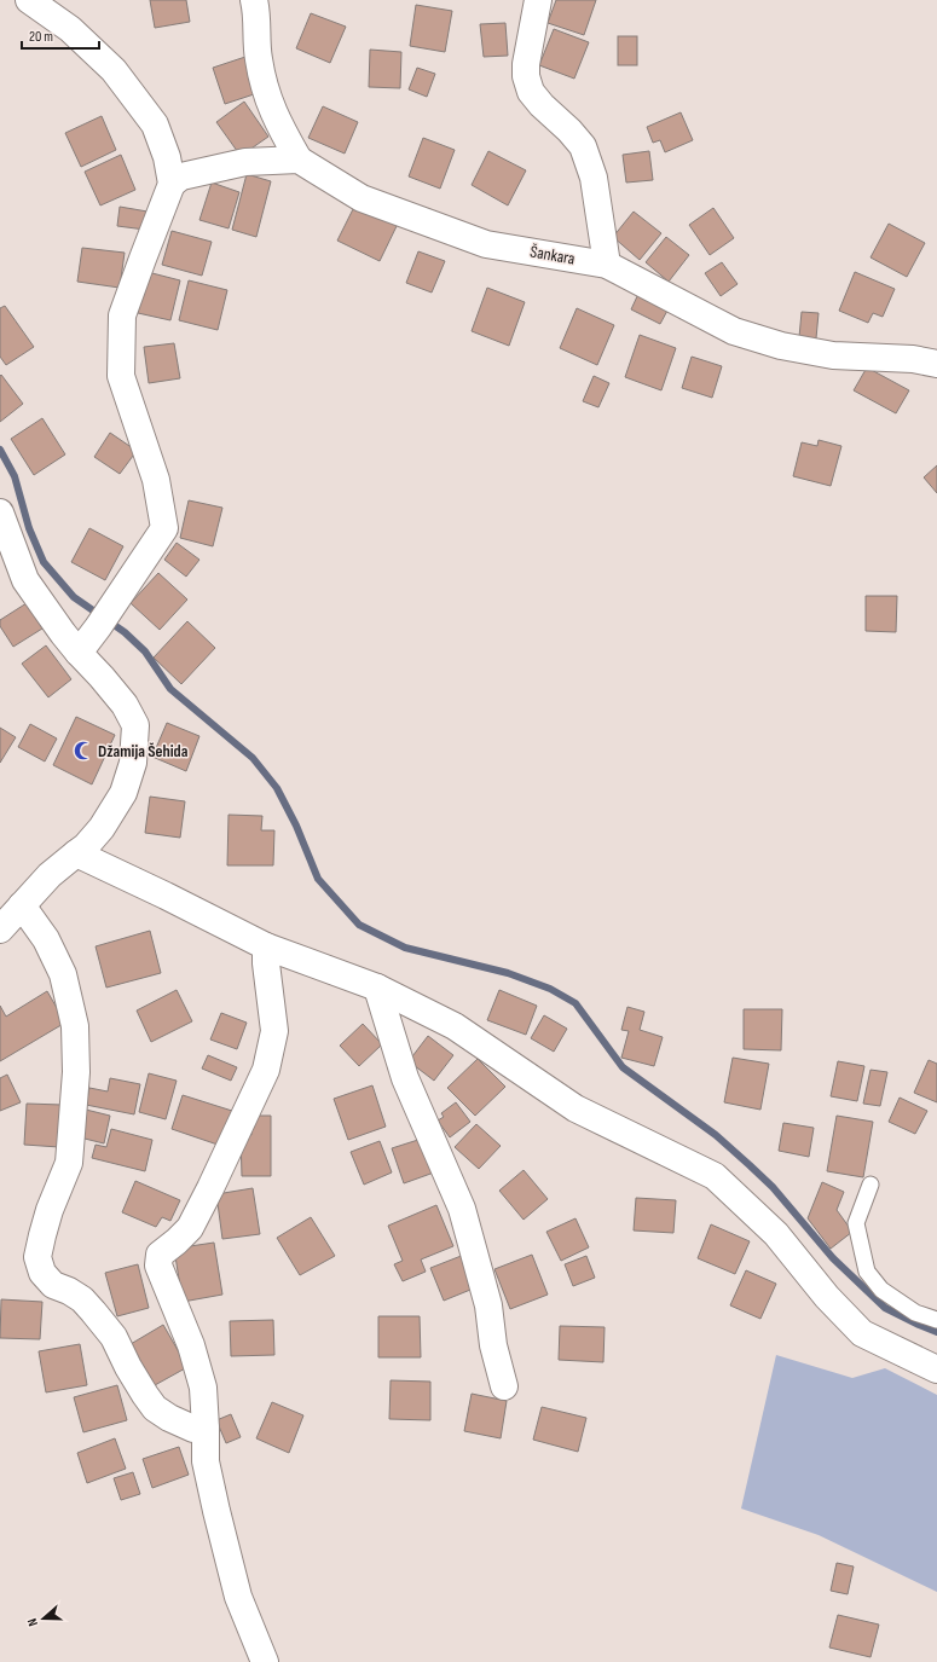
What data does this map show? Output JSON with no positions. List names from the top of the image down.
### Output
{
  "streets": {
    "street": ["Šankara"]
  },
  "places": {
    "mosque": ["Džamija Šehida"]
  },
  "scale_bar": "20 m",
  "north": "left"
}
